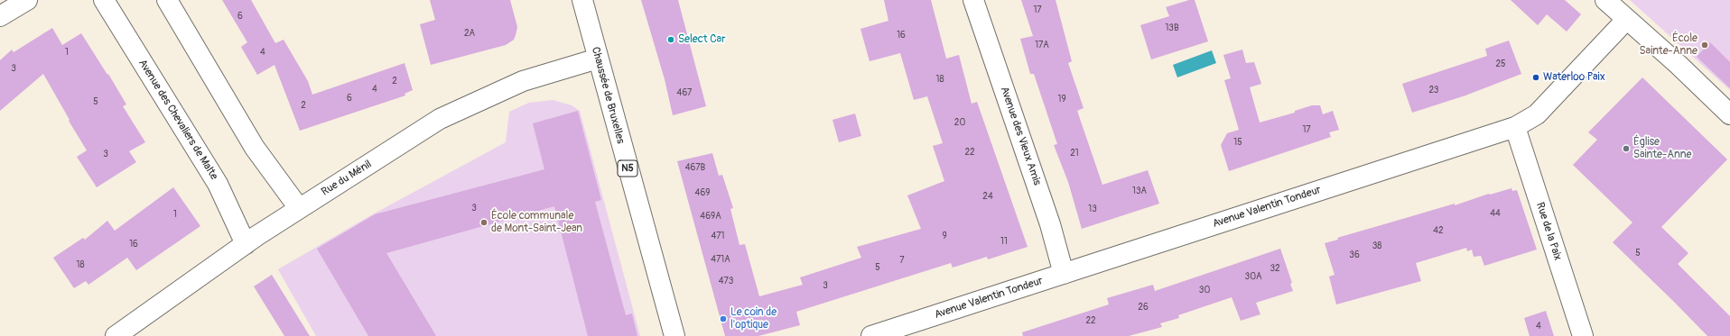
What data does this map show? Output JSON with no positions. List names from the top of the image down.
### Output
{
  "streets": {
    "street": [
      "Chaussée de Bruxelles",
      "Avenue des Chevaliers de Malte",
      "Avenue des Vieux Amis",
      "N5",
      "Rue du Ménil",
      "Avenue Valentin Tondeur",
      "Rue de la Paix"
    ]
  },
  "crossings": [
    ["Chaussée de Bruxelles", "Rue du Ménil"],
    ["Avenue des Chevaliers de Malte", "Rue du Ménil"],
    ["Avenue des Vieux Amis", "Avenue Valentin Tondeur"],
    ["Avenue Valentin Tondeur", "Rue de la Paix"]
  ],
  "places": [
    "Select Car",
    "École Sainte-Anne",
    "Waterloo Paix",
    "Église Sainte-Anne",
    "École communale de Mont-Saint-Jean",
    "Le coin de l'optique"
  ],
  "house_numbers": [
    "17",
    "6",
    "13B",
    "2A",
    "16",
    "17A",
    "1",
    "4",
    "25",
    "3",
    "18",
    "2",
    "4",
    "23",
    "467",
    "6",
    "19",
    "5",
    "2",
    "20",
    "17",
    "15",
    "22",
    "21",
    "3",
    "467B",
    "13A",
    "469",
    "24",
    "3",
    "13",
    "44",
    "1",
    "469A",
    "42",
    "471",
    "9",
    "11",
    "16",
    "38",
    "5",
    "36",
    "471A",
    "7",
    "18",
    "5",
    "32",
    "30A",
    "473",
    "3",
    "30",
    "26",
    "22",
    "4"
  ]
}
